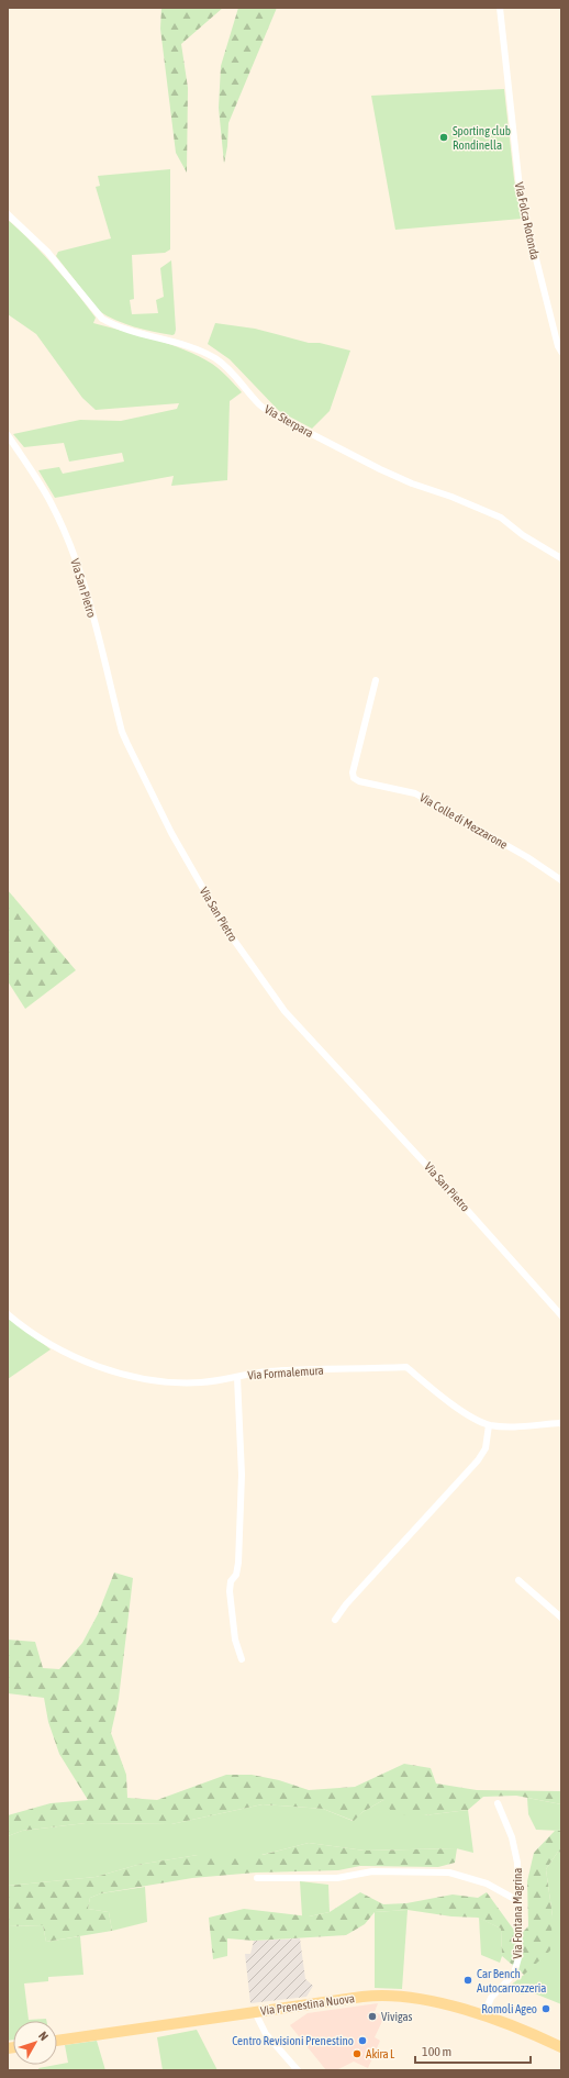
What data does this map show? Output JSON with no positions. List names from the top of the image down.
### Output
{
  "streets": {
    "main road": ["Via Prenestina Nuova"],
    "street": [
      "Via Folca Rotonda",
      "Via Sterpara",
      "Via San Pietro",
      "Via Colle di Mezzarone",
      "Via Formalemura",
      "Via Fontana Magrina"
    ]
  },
  "crossings": [
    ["Via Fontana Magrina", "Via Prenestina Nuova"]
  ],
  "places": [
    "Sporting club Rondinella",
    "Car Bench Autocarrozzeria",
    "Romoli Ageo",
    "Vivigas",
    "Centro Revisioni Prenestino",
    "Akira L"
  ],
  "scale_bar": "100 m",
  "north": "top right"
}
